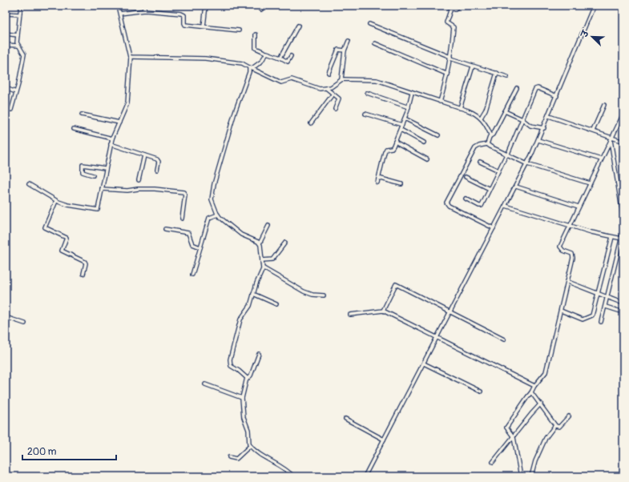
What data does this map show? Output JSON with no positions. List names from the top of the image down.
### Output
{
  "scale_bar": "200 m",
  "north": "top left"
}
